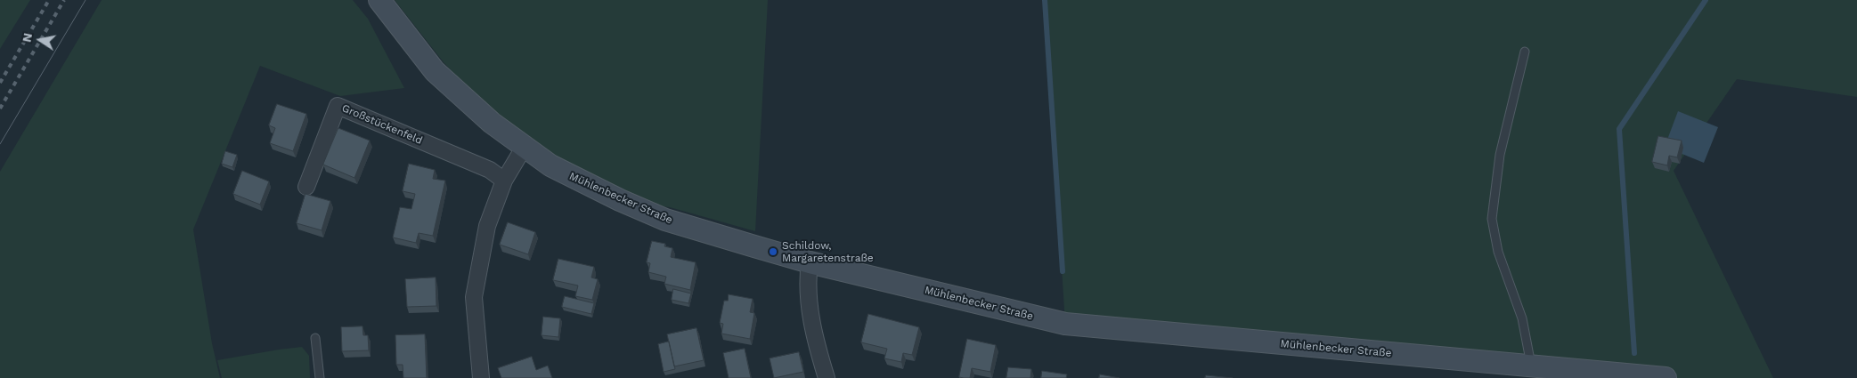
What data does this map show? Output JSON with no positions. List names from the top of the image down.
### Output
{
  "streets": {
    "main road": ["Mühlenbecker Straße"],
    "street": ["Großstückenfeld"]
  },
  "places": ["Schildow, Margaretenstraße"],
  "north": "left"
}
